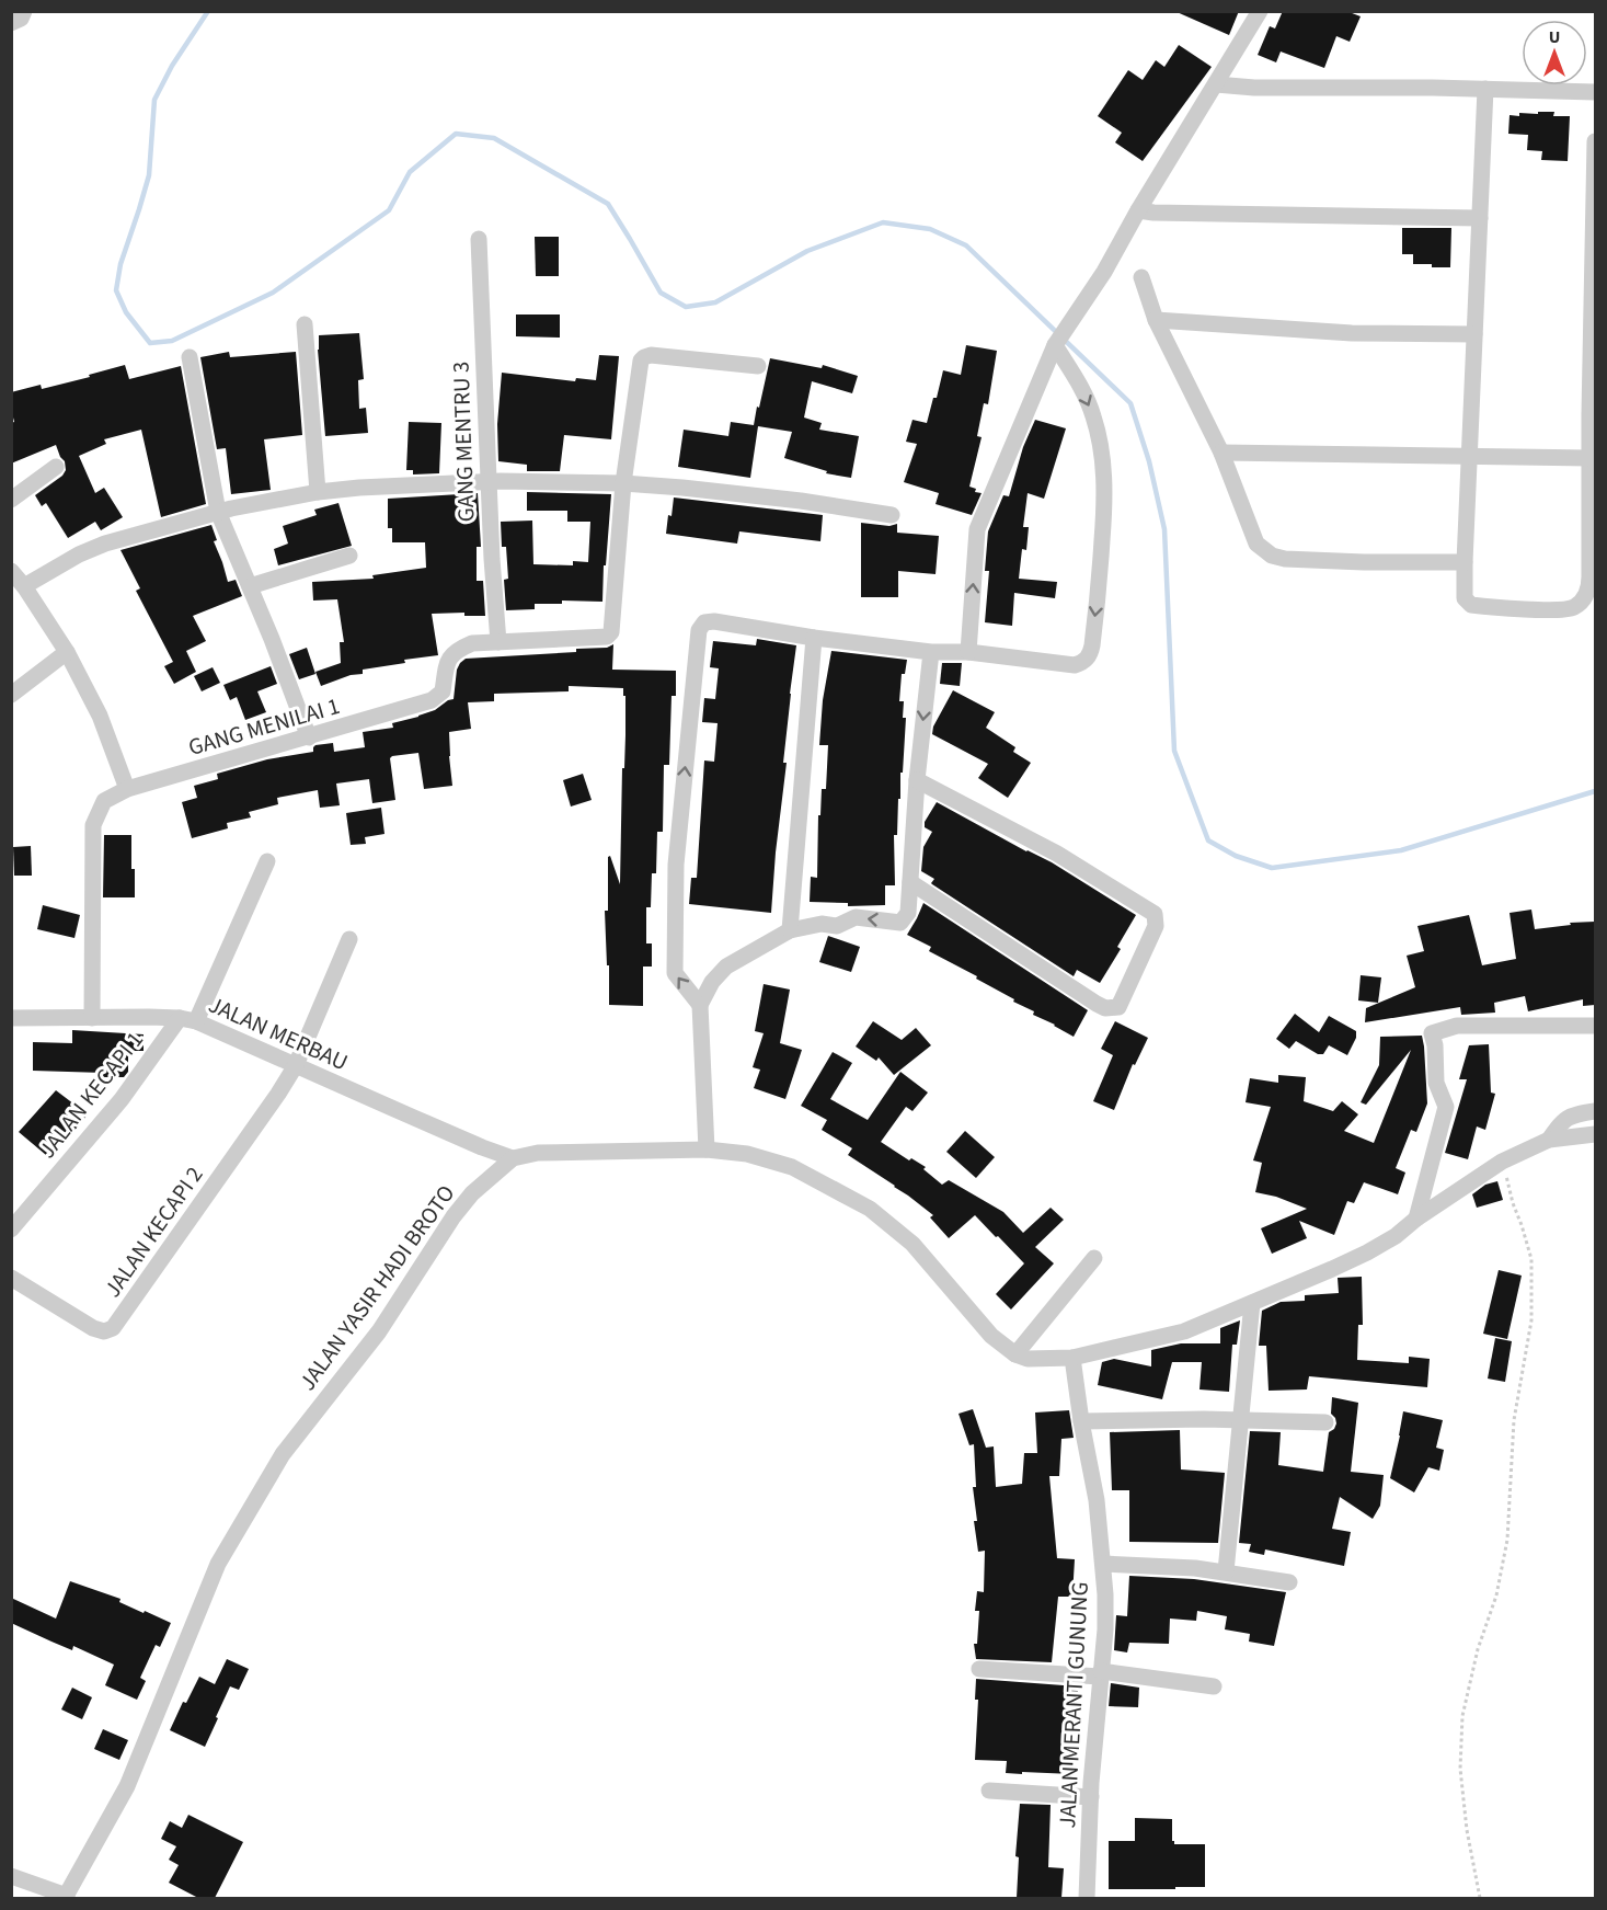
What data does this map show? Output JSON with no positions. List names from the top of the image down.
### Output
{
  "streets": {
    "street": [
      "GANG MENTRU 3",
      "GANG MENILAI 1",
      "JALAN MERBAU",
      "JALAN KECAPI 1",
      "JALAN KECAPI 2",
      "JALAN YASIR HADI BROTO",
      "JALAN MERANTI GUNUNG"
    ]
  },
  "crossings": [
    ["GANG MENTRU 3", "GANG MENILAI 1"],
    ["GANG MENILAI 1", "JALAN MERBAU"],
    ["JALAN MERBAU", "JALAN KECAPI 1"],
    ["JALAN MERBAU", "JALAN KECAPI 2"],
    ["JALAN MERBAU", "JALAN YASIR HADI BROTO"]
  ],
  "north": "top"
}
